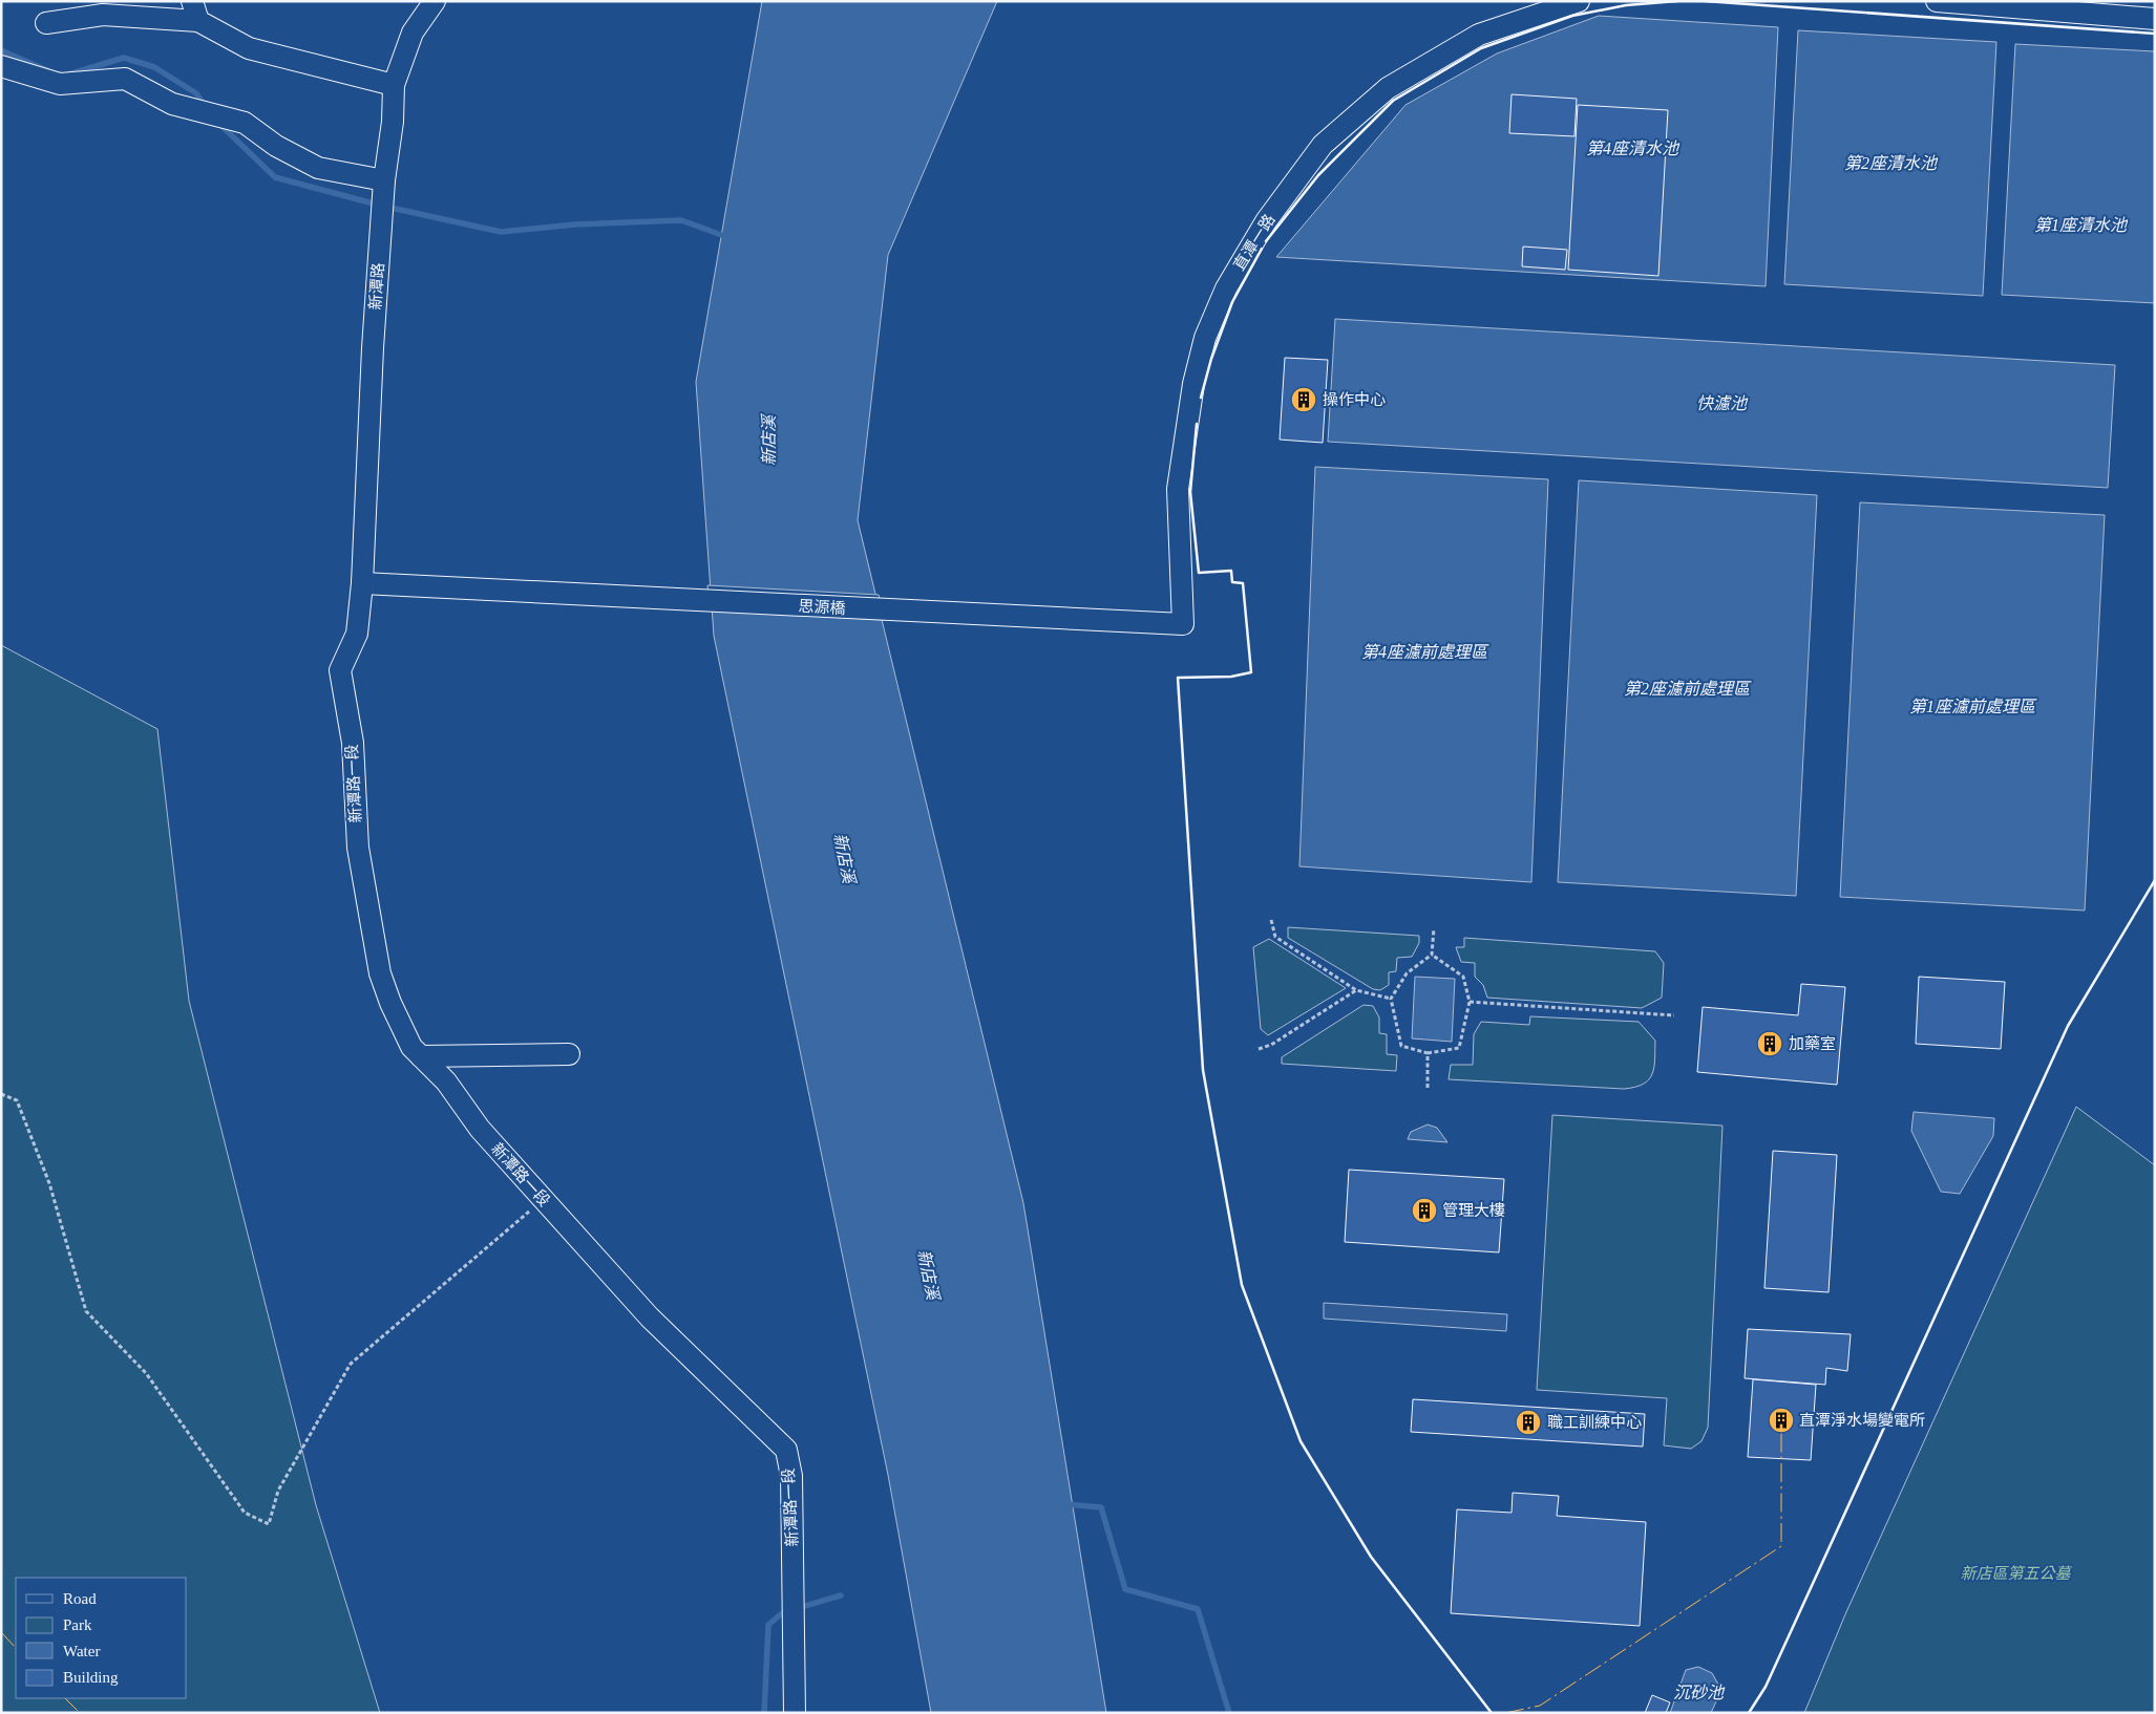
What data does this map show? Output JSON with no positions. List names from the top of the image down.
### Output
{
  "streets": {
    "street": [
      "直潭一路",
      "新潭路",
      "思源橋",
      "新潭路一段"
    ]
  },
  "crossings": [
    ["直潭一路", "思源橋"],
    ["新潭路", "思源橋"],
    ["新潭路", "新潭路一段"],
    ["思源橋", "新潭路一段"]
  ],
  "water": [
    "第4座清水池",
    "第2座清水池",
    "第1座清水池",
    "快濾池",
    "新店溪",
    "第4座濾前處理區",
    "第2座濾前處理區",
    "第1座濾前處理區",
    "沉砂池"
  ],
  "parks": ["新店區第五公墓"],
  "places": {
    "building": [
      "操作中心",
      "加藥室",
      "管理大樓",
      "直潭淨水場變電所",
      "職工訓練中心"
    ]
  },
  "legend": [
    "Road",
    "Park",
    "Water",
    "Building"
  ]
}
